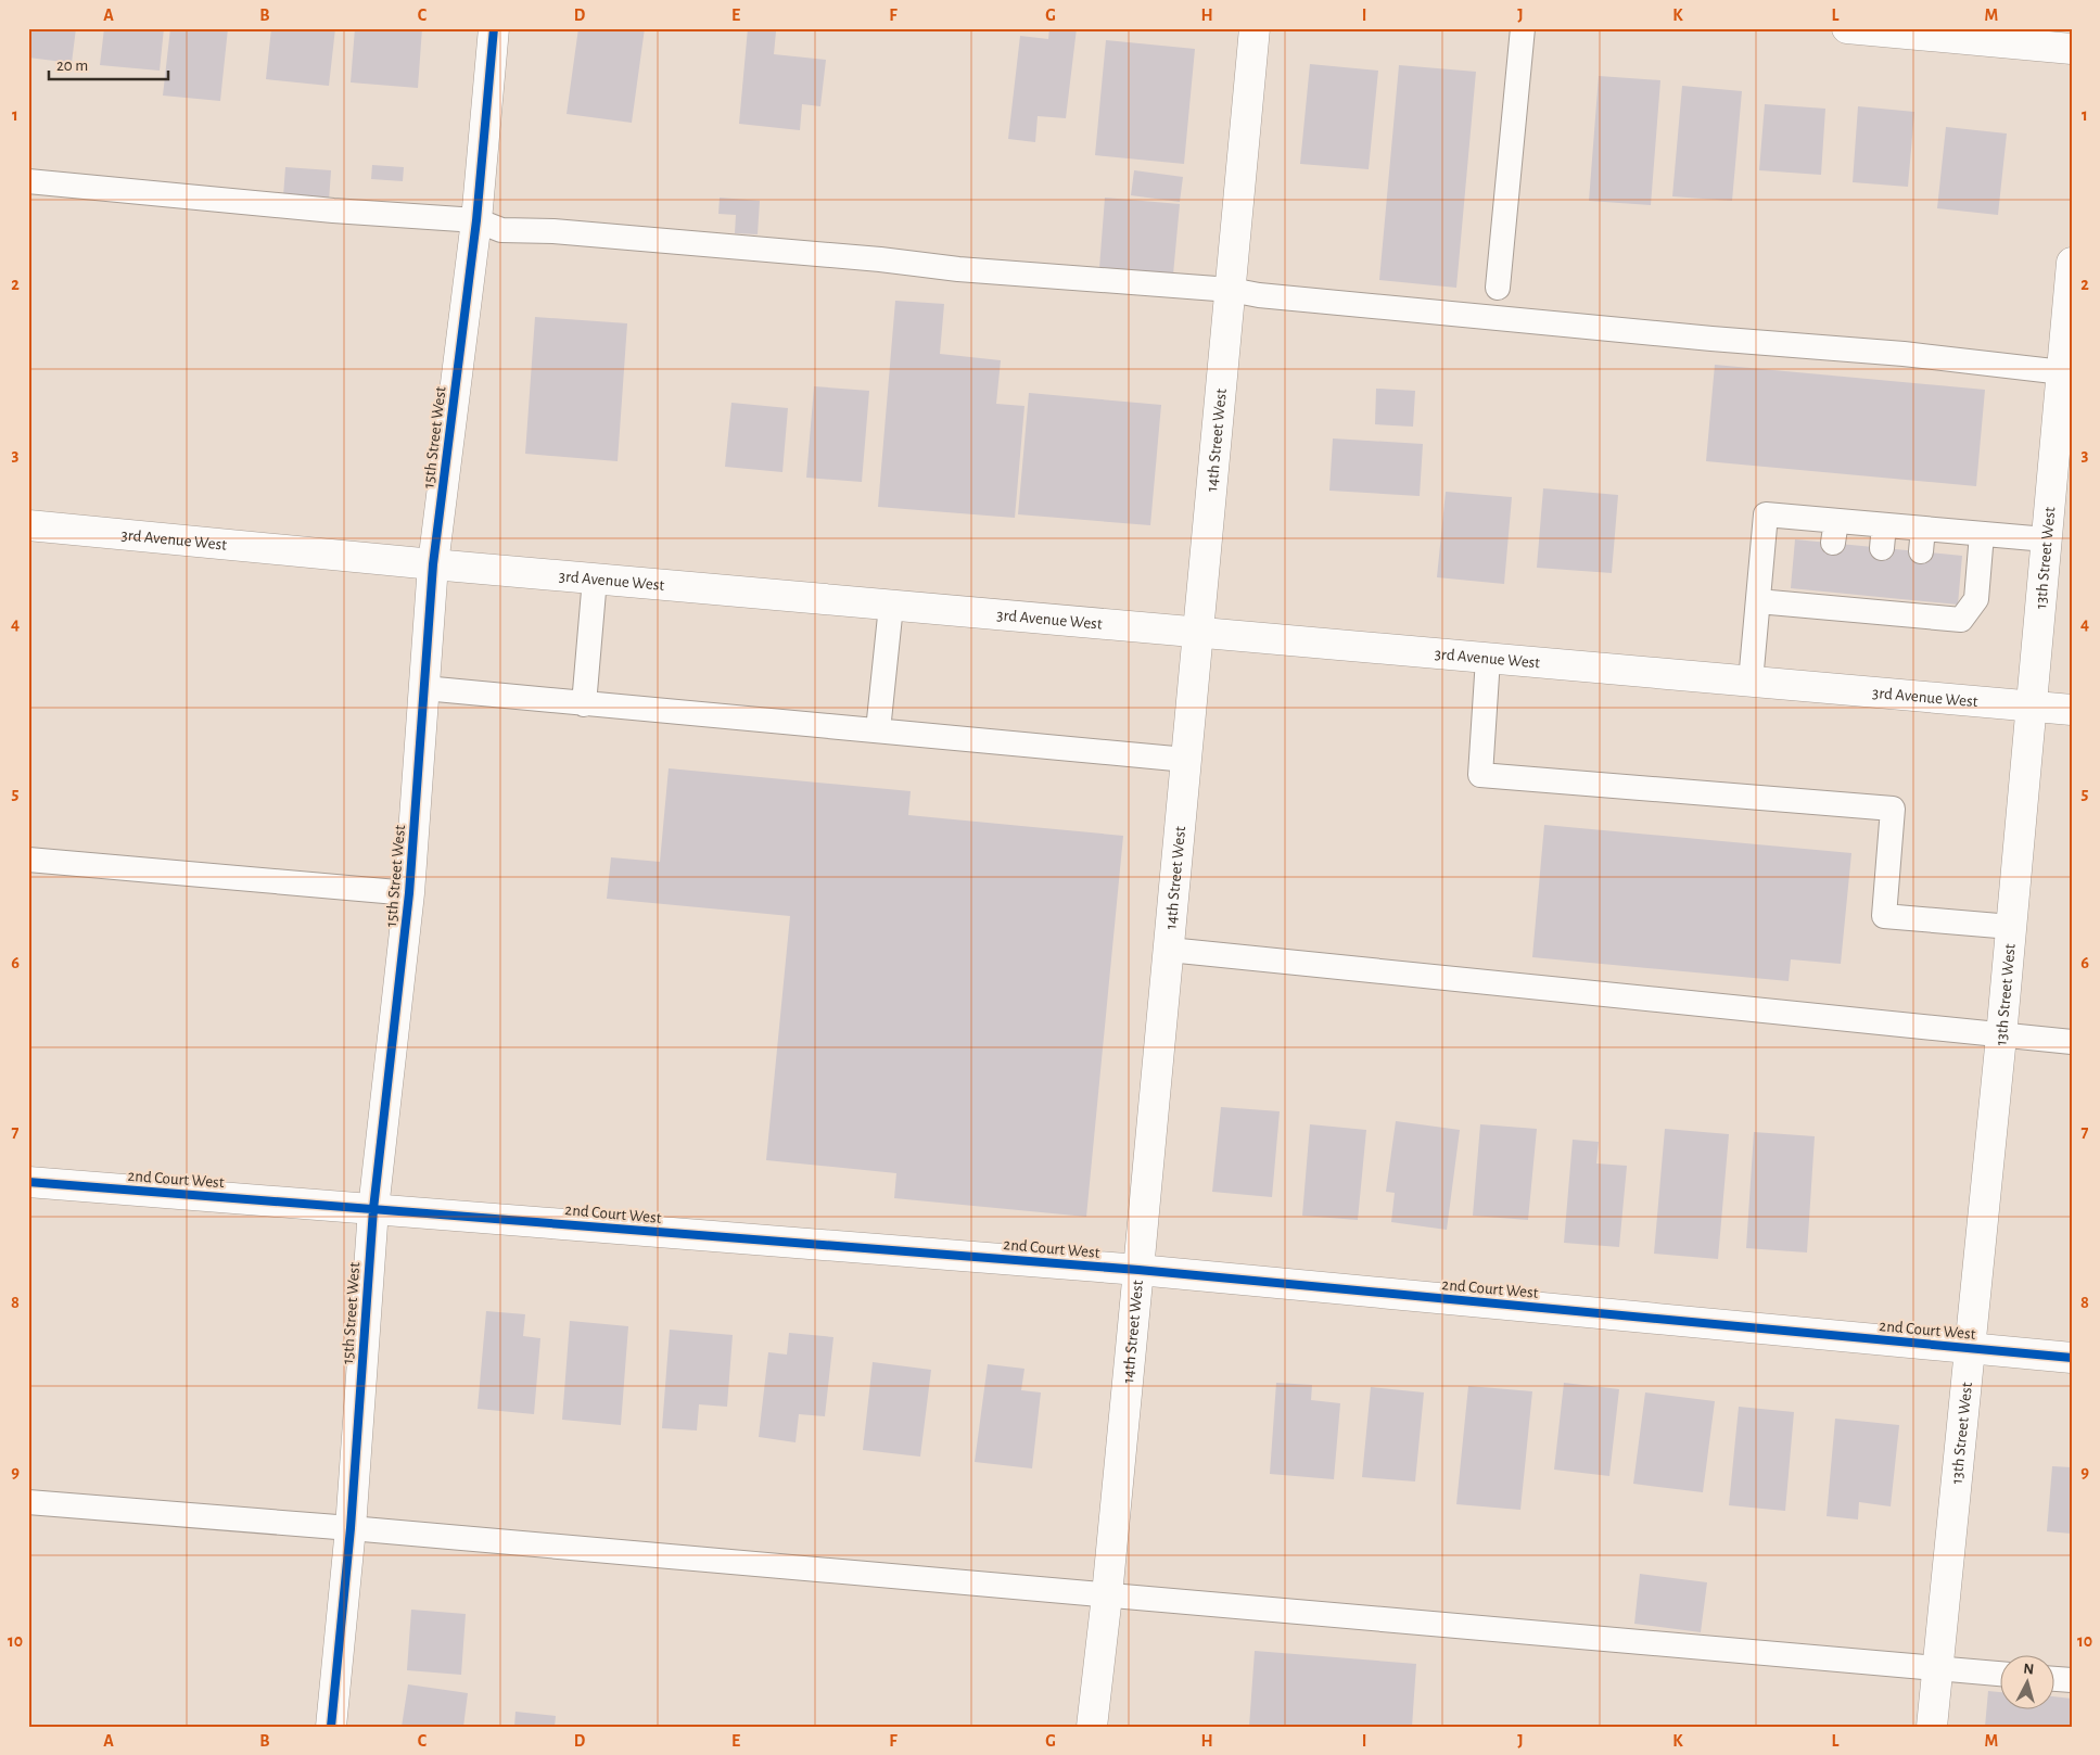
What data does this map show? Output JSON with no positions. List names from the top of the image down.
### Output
{
  "streets": {
    "street": [
      "15th Street West",
      "14th Street West",
      "3rd Avenue West",
      "13th Street West",
      "2nd Court West"
    ]
  },
  "crossings": [
    ["15th Street West", "3rd Avenue West"],
    ["15th Street West", "2nd Court West"],
    ["14th Street West", "3rd Avenue West"],
    ["14th Street West", "2nd Court West"],
    ["3rd Avenue West", "13th Street West"],
    ["13th Street West", "2nd Court West"]
  ],
  "scale_bar": "20 m",
  "north": "top",
  "grid": {
    "columns": [
      "A",
      "B",
      "C",
      "D",
      "E",
      "F",
      "G",
      "H",
      "I",
      "J",
      "K",
      "L",
      "M"
    ],
    "rows": [
      "1",
      "2",
      "3",
      "4",
      "5",
      "6",
      "7",
      "8",
      "9",
      "10"
    ]
  }
}
